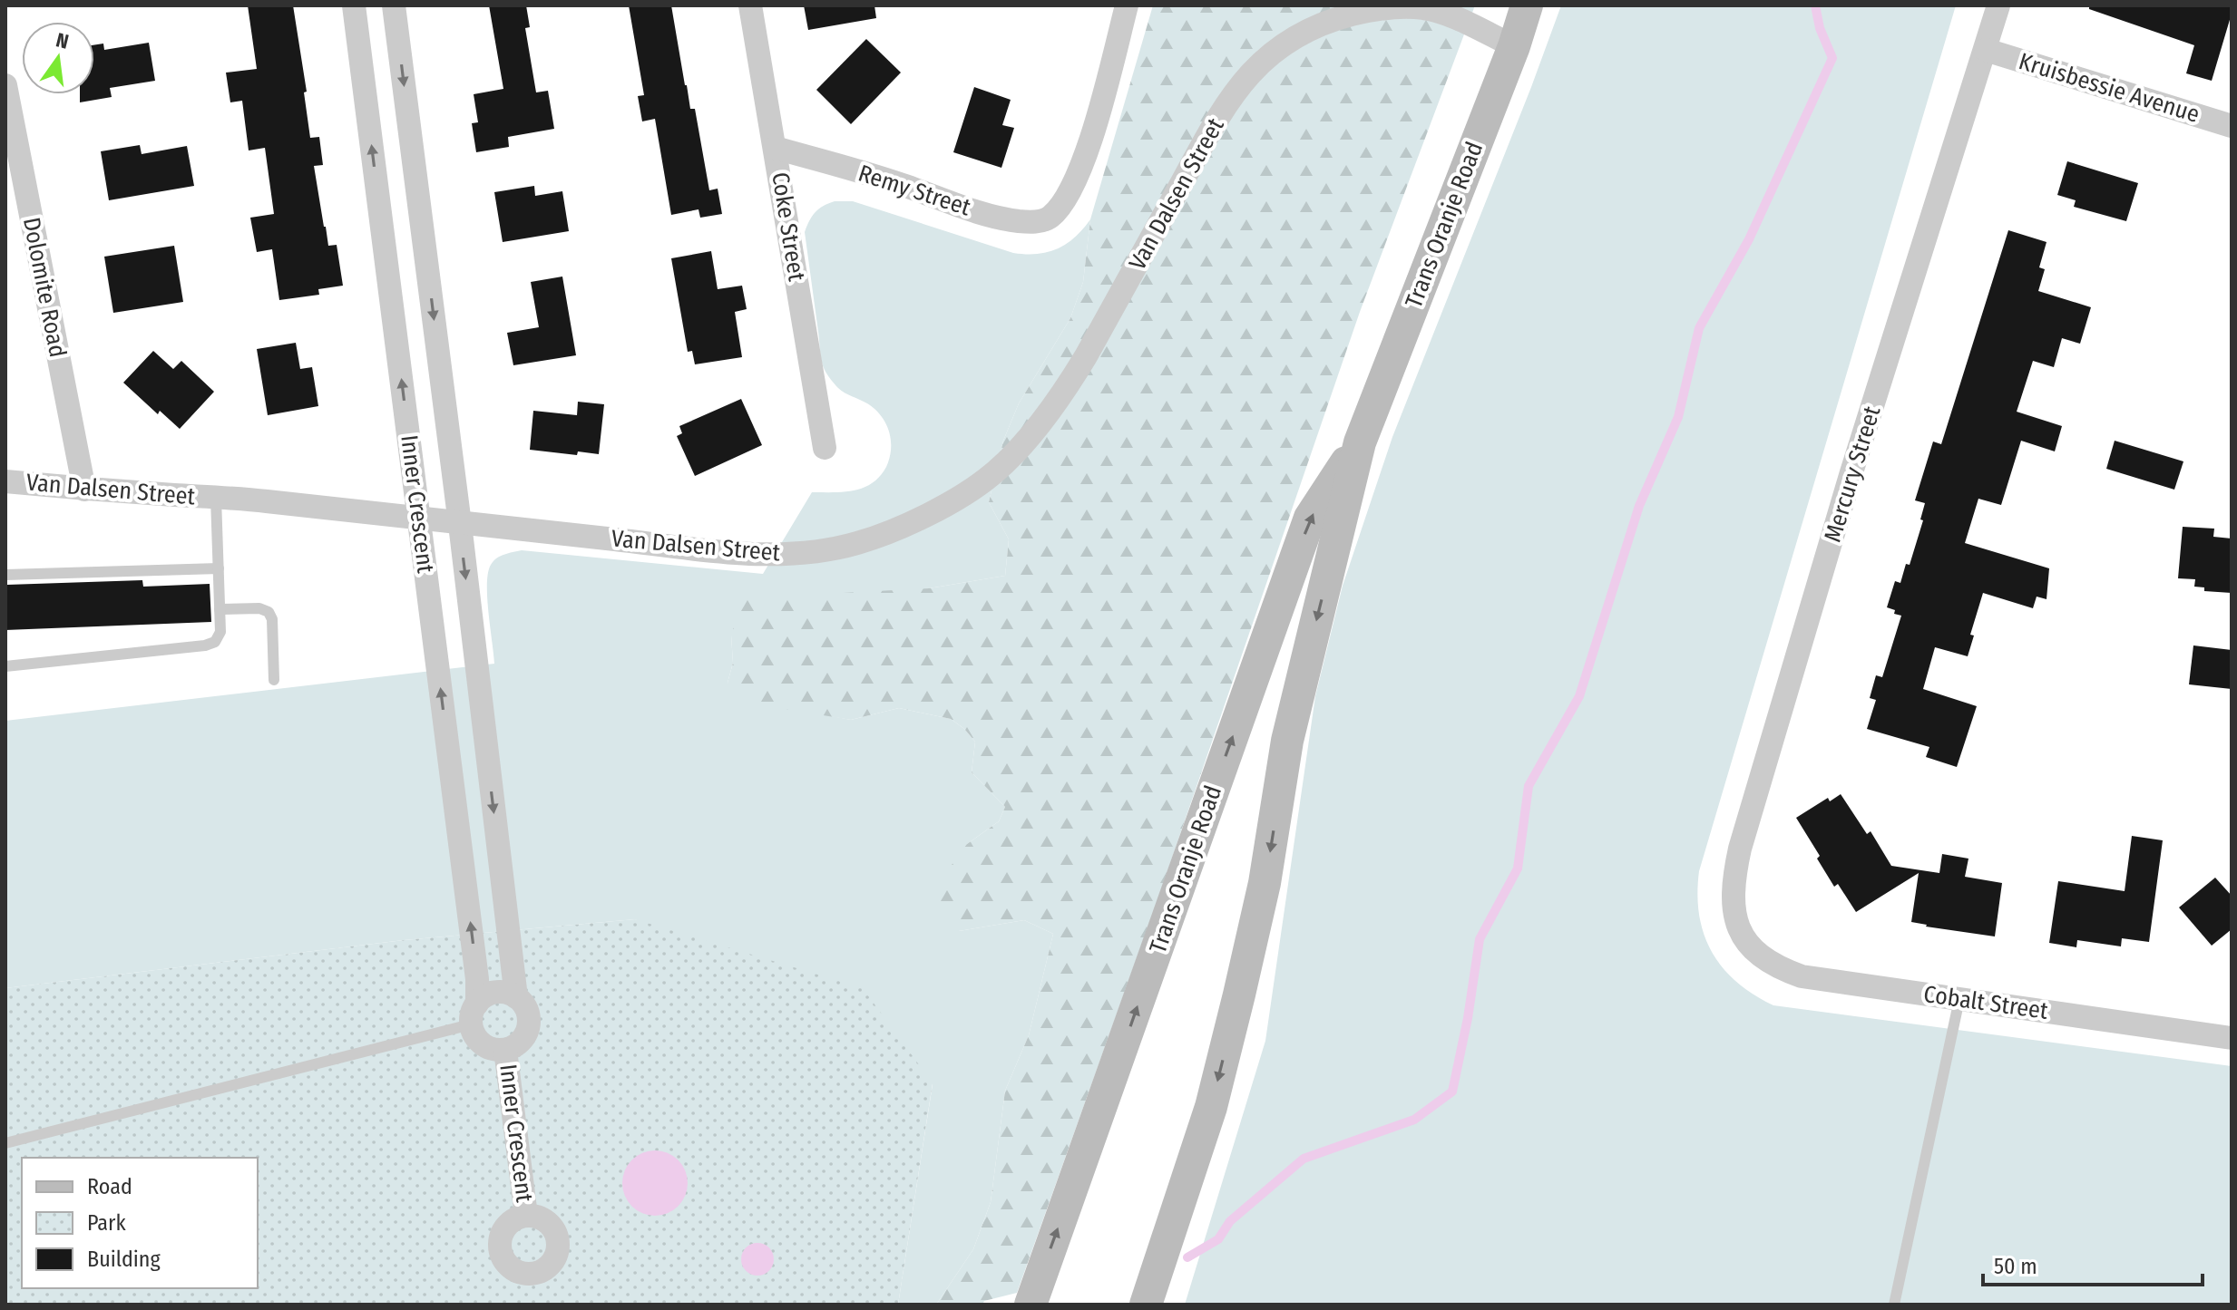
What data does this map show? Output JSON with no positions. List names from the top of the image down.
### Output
{
  "streets": {
    "main road": ["Trans Oranje Road"],
    "street": [
      "Kruisbessie Avenue",
      "Remy Street",
      "Van Dalsen Street",
      "Coke Street",
      "Dolomite Road",
      "Mercury Street",
      "Inner Crescent",
      "Cobalt Street"
    ]
  },
  "crossings": [
    ["Kruisbessie Avenue", "Mercury Street"],
    ["Remy Street", "Coke Street"],
    ["Van Dalsen Street", "Trans Oranje Road"],
    ["Van Dalsen Street", "Dolomite Road"],
    ["Van Dalsen Street", "Inner Crescent"],
    ["Mercury Street", "Cobalt Street"]
  ],
  "legend": ["Road", "Park", "Building"],
  "scale_bar": "50 m",
  "north": "top"
}
